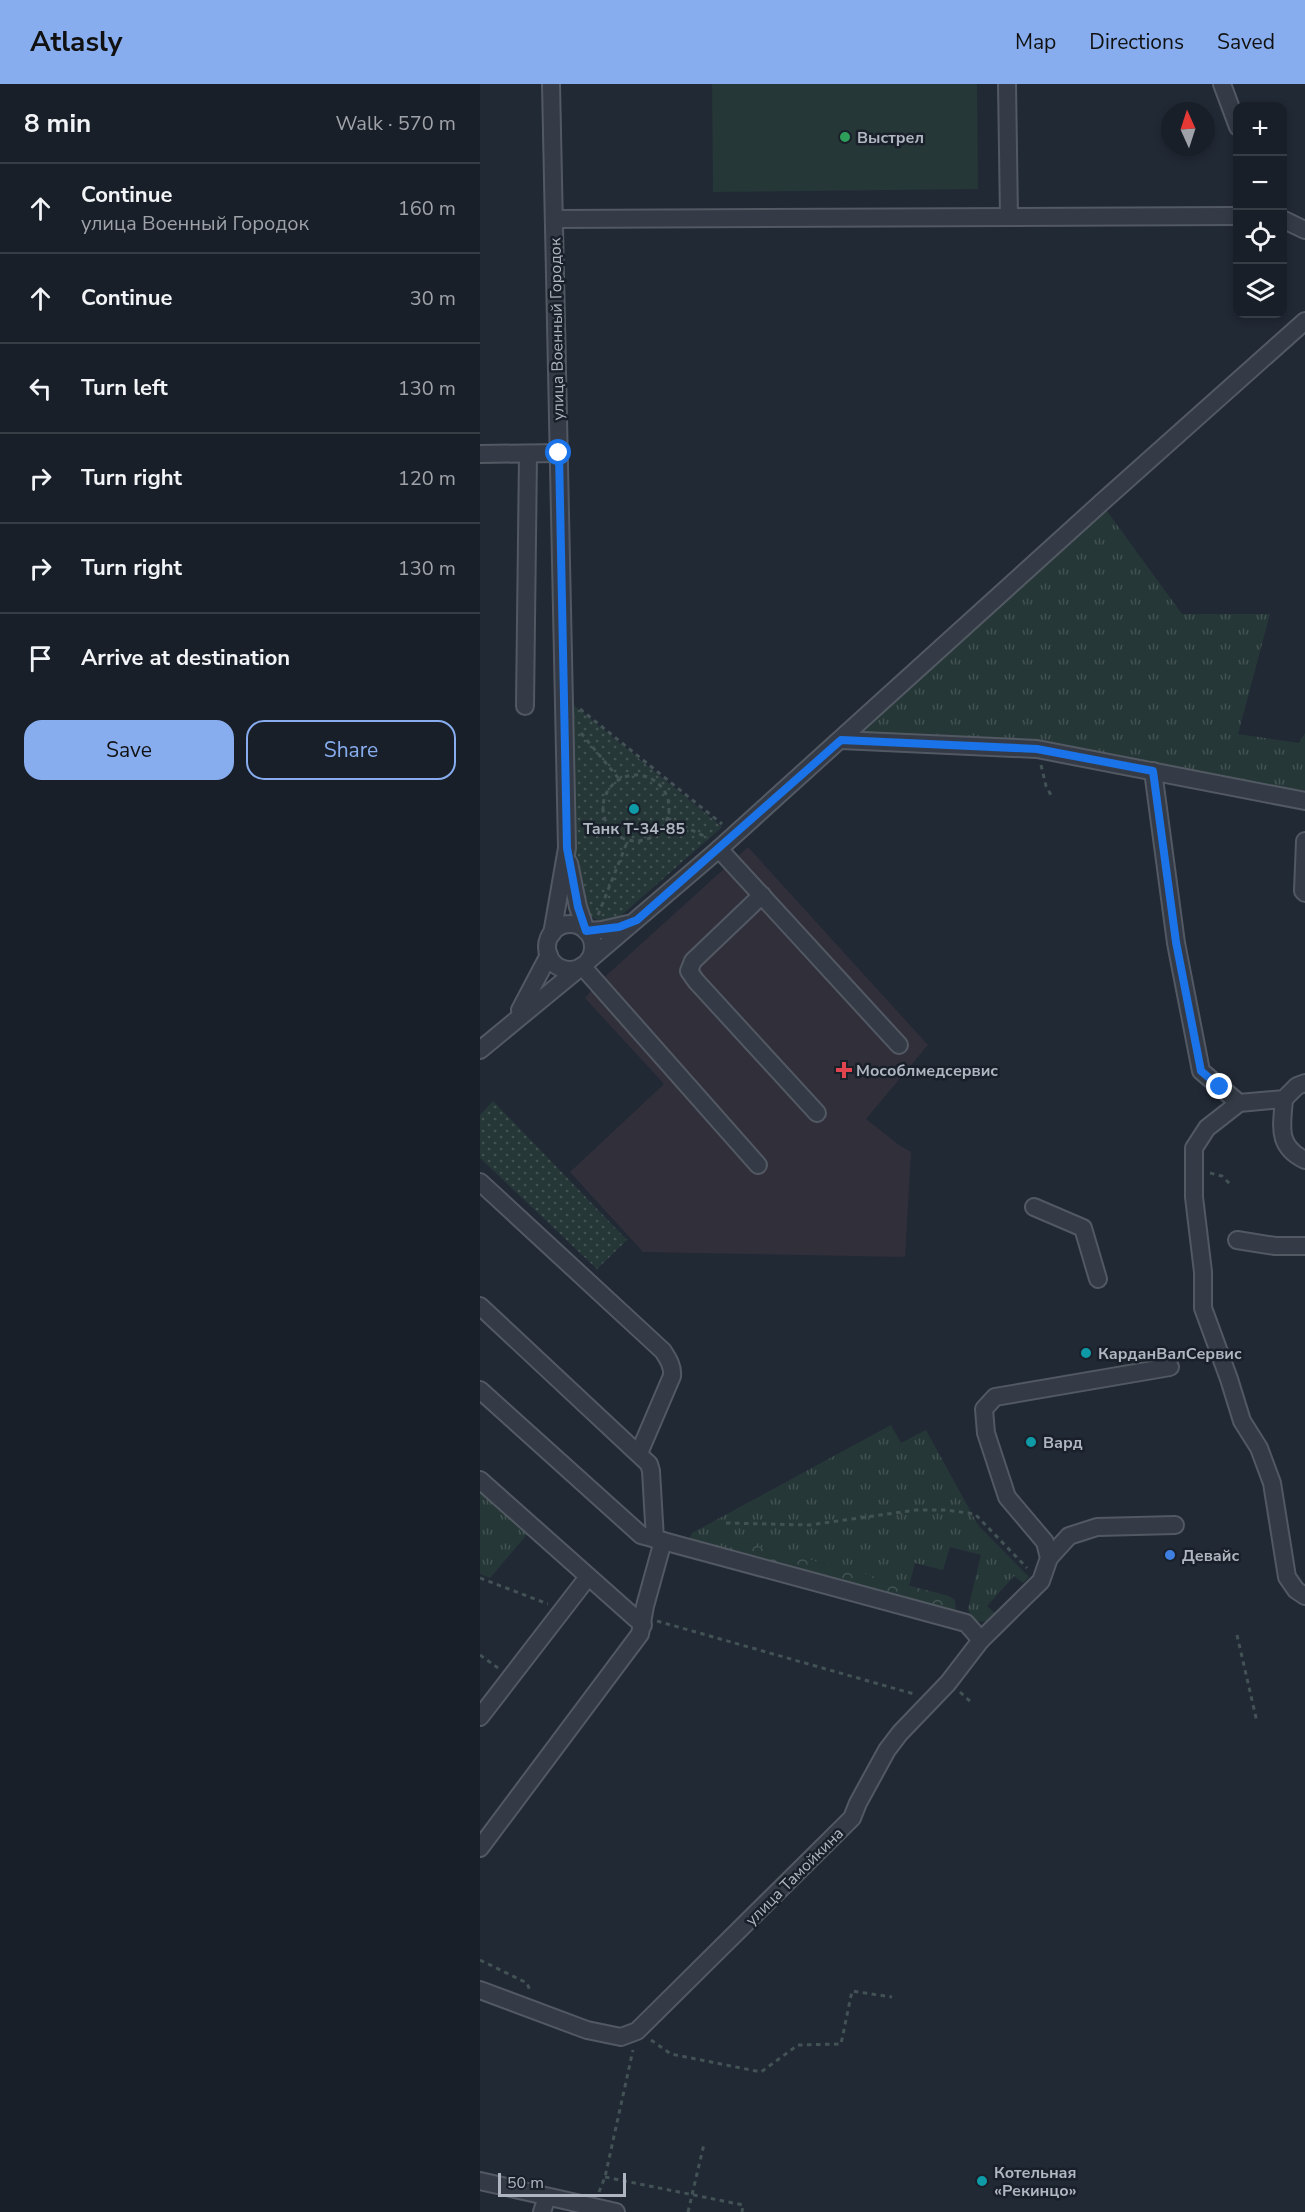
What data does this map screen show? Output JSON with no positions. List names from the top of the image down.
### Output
{
  "streets": {
    "street": ["улица Военный Городок", "улица Тамойкина"]
  },
  "places": {
    "other": [
      "Выстрел",
      "Танк Т-34-85",
      "КарданВалСервис",
      "Вард",
      "Девайс",
      "Котельная «Рекинцо»"
    ],
    "health": ["Мособлмедсервис"]
  },
  "scale_bar": "50 m",
  "north": "top",
  "page": {
    "header": "Atlasly",
    "nav": ["Map", "Directions", "Saved"],
    "heading": ["8 min", "Walk · 570 m"],
    "map_buttons": ["+", "−"],
    "list": [
      ["Continue", "улица Военный Городок", "160 m"],
      ["Continue", "30 m"],
      ["Turn left", "130 m"],
      ["Turn right", "120 m"],
      ["Turn right", "130 m"],
      "Arrive at destination"
    ],
    "buttons": ["Save", "Share"],
    "scale": "50 m"
  }
}
